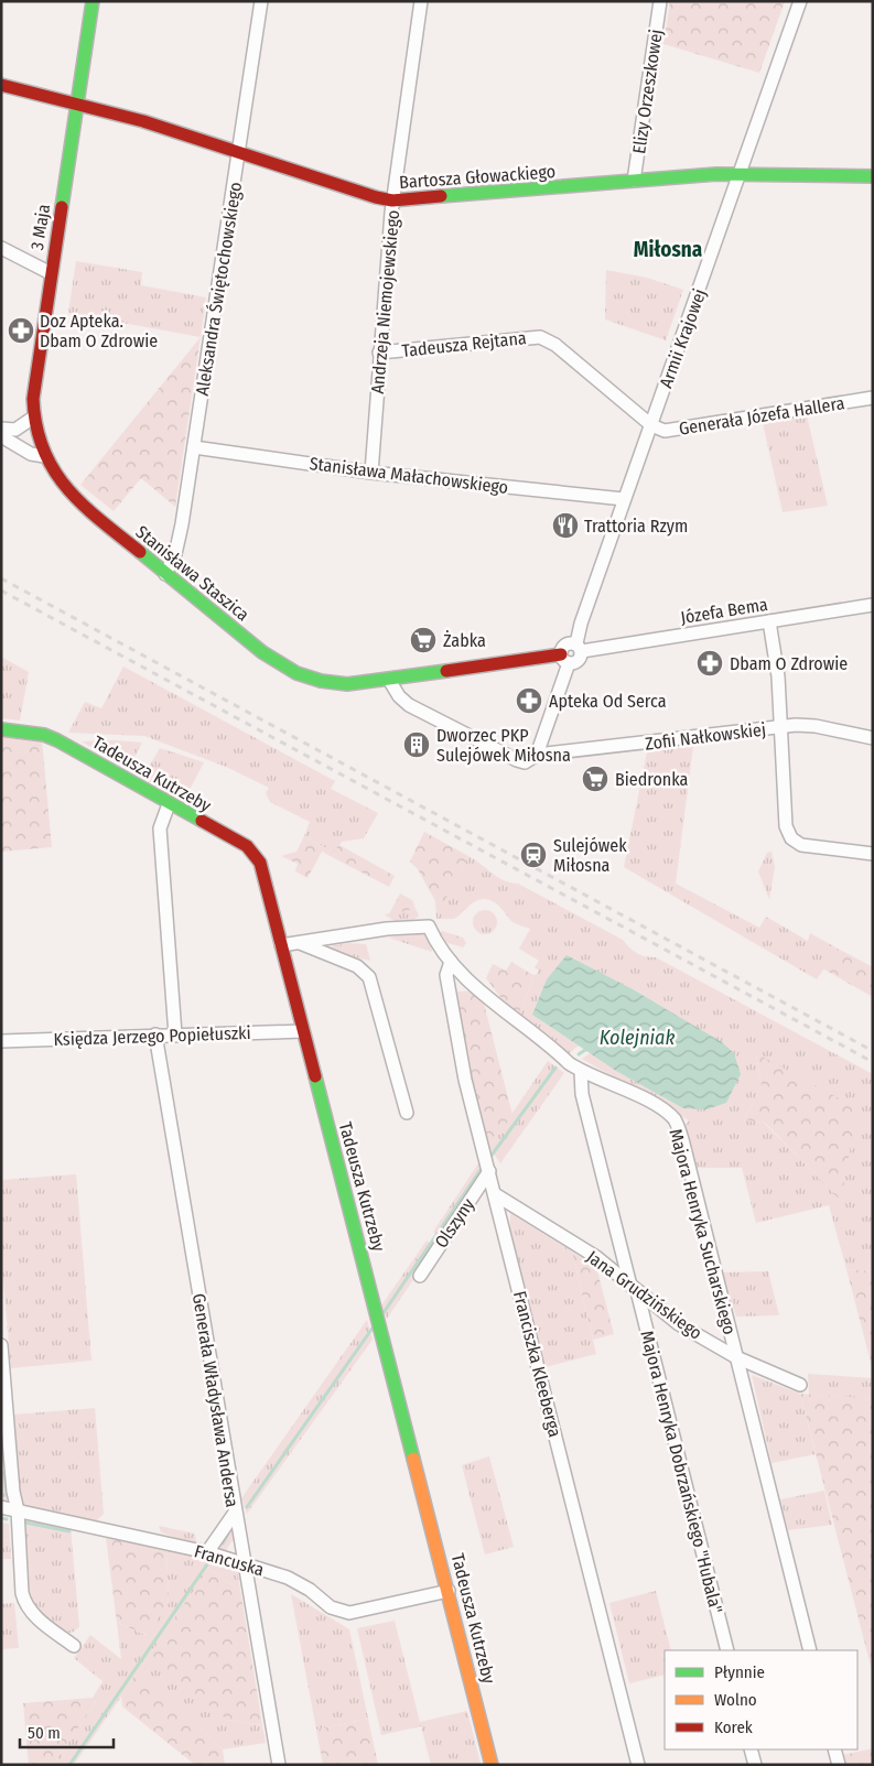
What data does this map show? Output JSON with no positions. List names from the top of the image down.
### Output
{
  "streets": {
    "street": [
      "Elizy Orzeszkowej",
      "Bartosza Głowackiego",
      "3 Maja",
      "Aleksandra Świętochowskiego",
      "Andrzeja Niemojewskiego",
      "Armii Krajowej",
      "Tadeusza Rejtana",
      "Generała Józefa Hallera",
      "Stanisława Małachowskiego",
      "Stanisława Staszica",
      "Józefa Bema",
      "Zofii Nałkowskiej",
      "Tadeusza Kutrzeby",
      "Księdza Jerzego Popiełuszki",
      "Olszyny",
      "Majora Henryka Sucharskiego",
      "Jana Grudzińskiego",
      "Franciszka Kleeberga",
      "Generała Władysława Andersa",
      "Majora Henryka Dobrzańskiego \"Hubala\"",
      "Francuska"
    ]
  },
  "crossings": [
    ["Elizy Orzeszkowej", "Bartosza Głowackiego"],
    ["Bartosza Głowackiego", "3 Maja"],
    ["Bartosza Głowackiego", "Aleksandra Świętochowskiego"],
    ["Bartosza Głowackiego", "Andrzeja Niemojewskiego"],
    ["Bartosza Głowackiego", "Armii Krajowej"],
    ["3 Maja", "Stanisława Staszica"],
    ["Aleksandra Świętochowskiego", "Stanisława Małachowskiego"],
    ["Aleksandra Świętochowskiego", "Stanisława Staszica"],
    ["Andrzeja Niemojewskiego", "Tadeusza Rejtana"],
    ["Andrzeja Niemojewskiego", "Stanisława Małachowskiego"],
    ["Armii Krajowej", "Tadeusza Rejtana"],
    ["Armii Krajowej", "Generała Józefa Hallera"],
    ["Armii Krajowej", "Stanisława Małachowskiego"],
    ["Armii Krajowej", "Józefa Bema"],
    ["Tadeusza Rejtana", "Generała Józefa Hallera"],
    ["Stanisława Staszica", "Zofii Nałkowskiej"],
    ["Tadeusza Kutrzeby", "Księdza Jerzego Popiełuszki"],
    ["Tadeusza Kutrzeby", "Francuska"],
    ["Księdza Jerzego Popiełuszki", "Generała Władysława Andersa"],
    ["Olszyny", "Franciszka Kleeberga"],
    ["Majora Henryka Sucharskiego", "Jana Grudzińskiego"],
    ["Majora Henryka Sucharskiego", "Franciszka Kleeberga"],
    ["Majora Henryka Sucharskiego", "Majora Henryka Dobrzańskiego \"Hubala\""],
    ["Jana Grudzińskiego", "Franciszka Kleeberga"],
    ["Jana Grudzińskiego", "Majora Henryka Dobrzańskiego \"Hubala\""],
    ["Generała Władysława Andersa", "Francuska"]
  ],
  "districts": ["Miłosna"],
  "water": ["Kolejniak"],
  "places": {
    "pharmacy": ["Doz Apteka. Dbam O Zdrowie", "Dbam O Zdrowie", "Apteka Od Serca"],
    "restaurant": ["Trattoria Rzym"],
    "supermarket": ["Żabka", "Biedronka"],
    "building": ["Dworzec PKP Sulejówek Miłosna"],
    "station": ["Sulejówek Miłosna"]
  },
  "legend": ["Płynnie", "Wolno", "Korek"],
  "scale_bar": "50 m"
}
